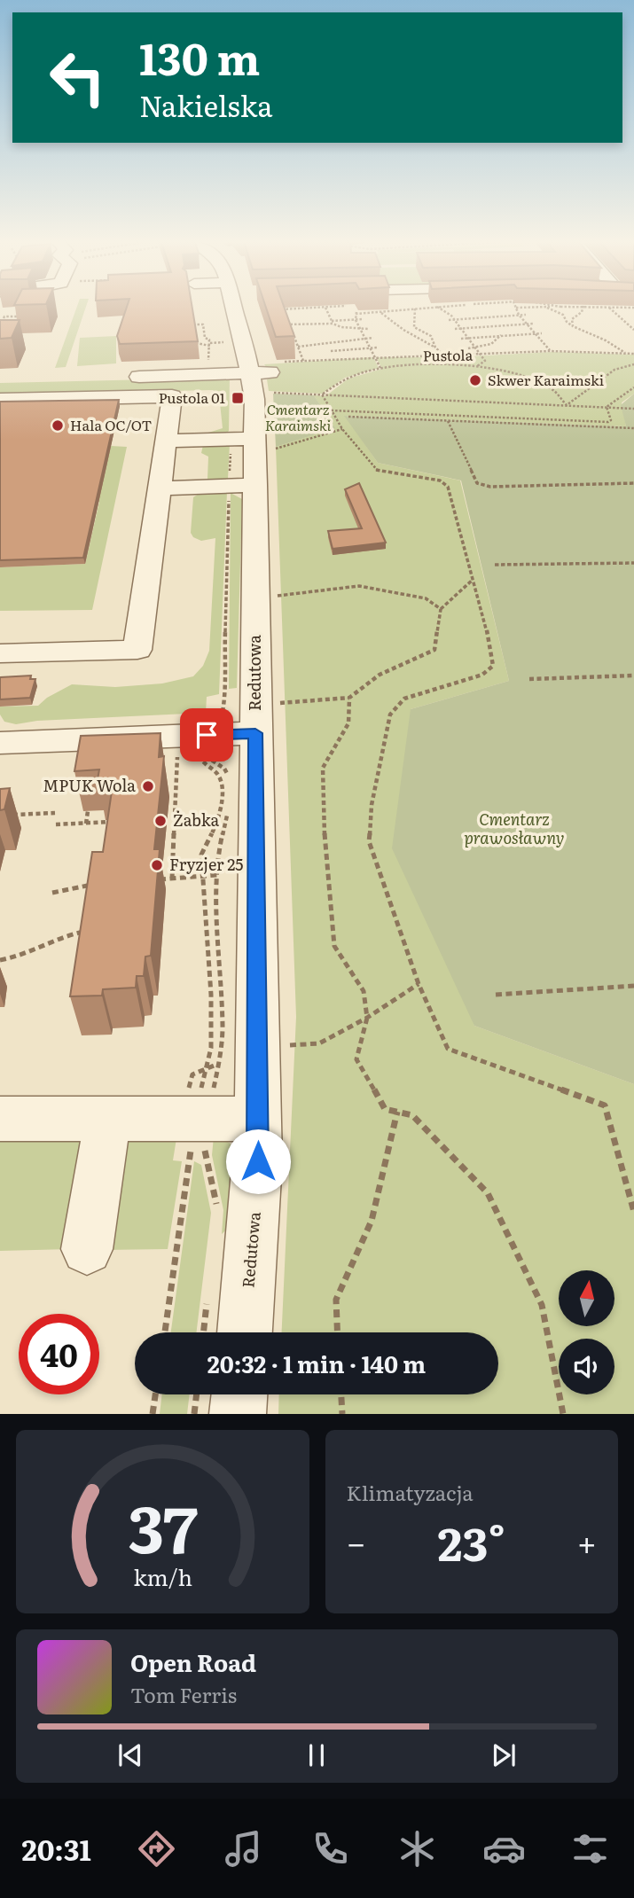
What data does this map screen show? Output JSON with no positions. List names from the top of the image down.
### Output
{
  "streets": {
    "street": ["Redutowa"],
    "path": ["Pustola"]
  },
  "crossings": [
    ["Pustola", "Redutowa"]
  ],
  "parks": ["Cmentarz Karaimski", "Cmentarz prawosławny"],
  "places": {
    "other": [
      "Skwer Karaimski",
      "Hala OC/OT",
      "MPUK Wola",
      "Żabka",
      "Fryzjer 25"
    ],
    "transit": ["Pustola 01"]
  },
  "north": "top",
  "page": {
    "turn": ["130 m", "Nakielska"],
    "limit": "40",
    "trip": "20:32 · 1 min · 140 m",
    "tile": "Klimatyzacja",
    "heat": ["−", "23°", "+"],
    "song": ["Open Road", "Tom Ferris"],
    "tabs": "20:31",
    "gauge": ["37", "km/h"]
  }
}
